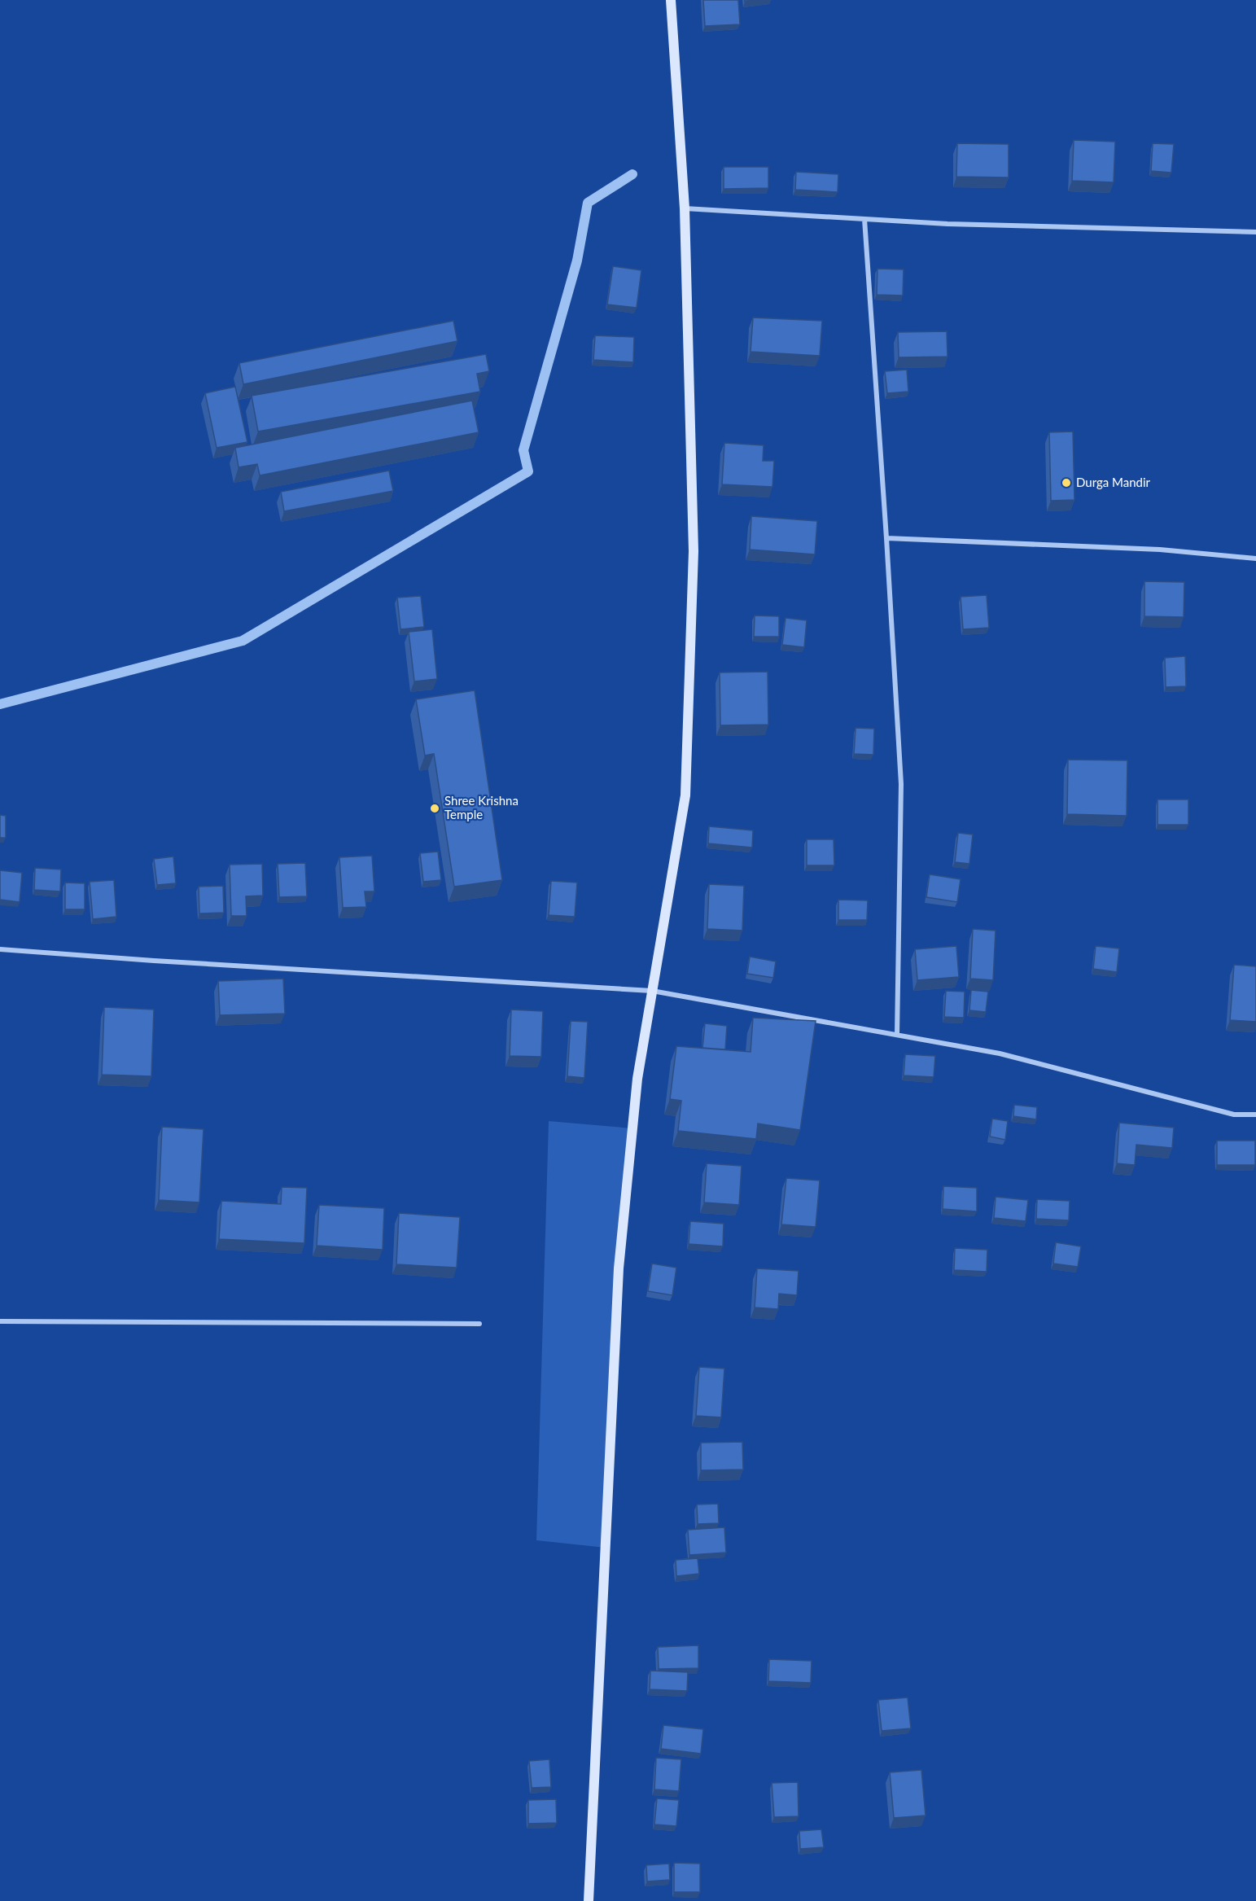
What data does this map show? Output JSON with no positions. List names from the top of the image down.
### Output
{
  "places": ["Durga Mandir", "Shree Krishna Temple"]
}
